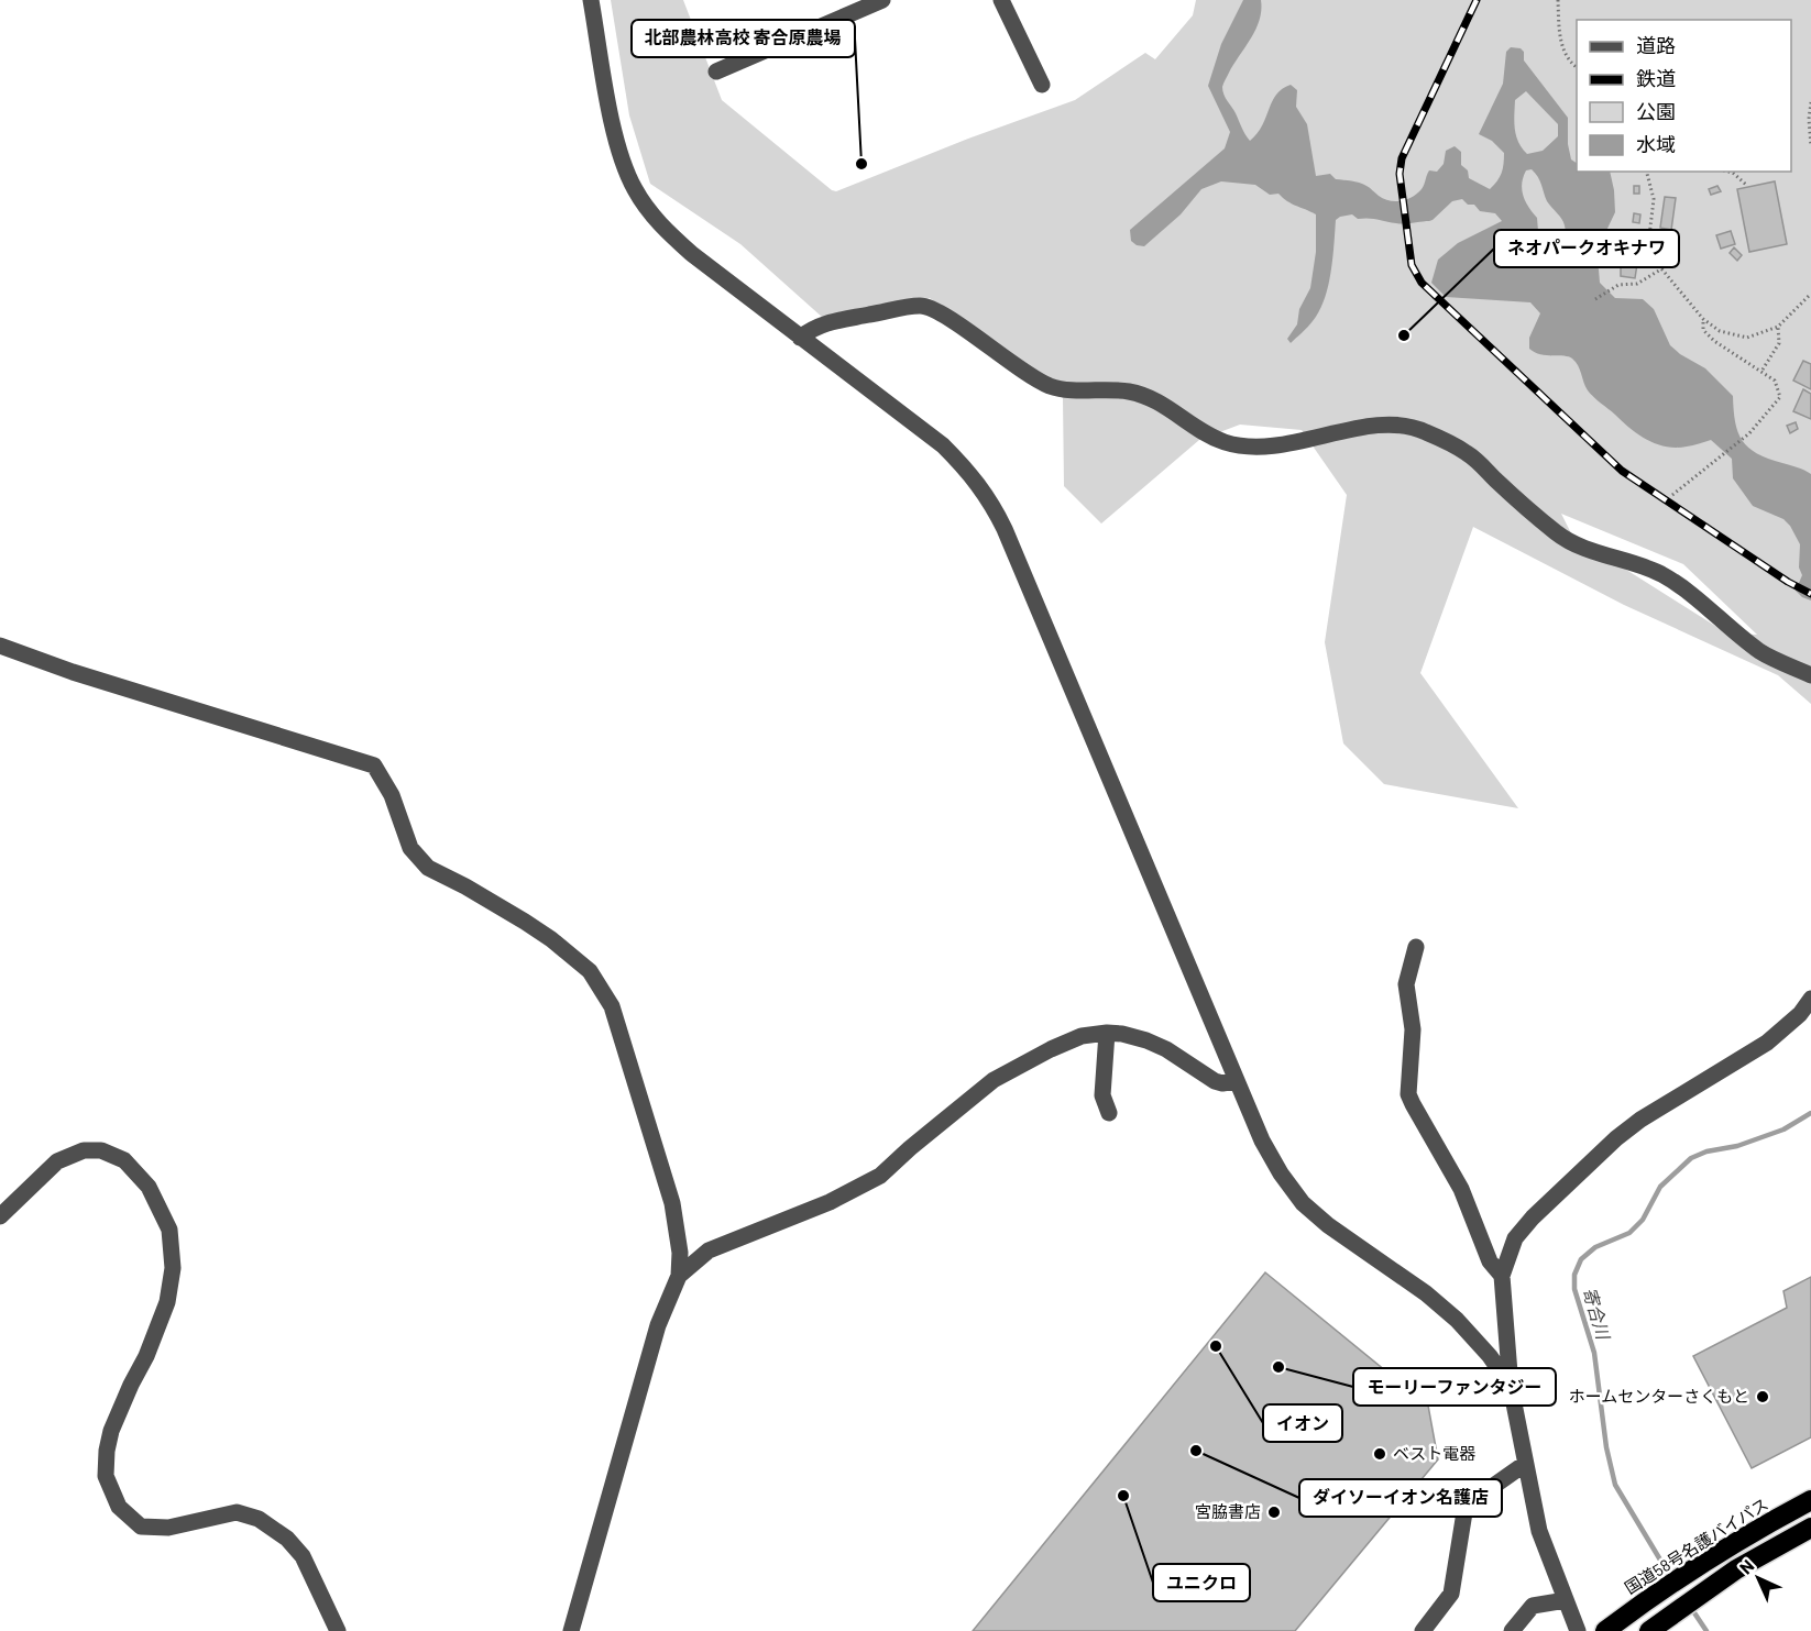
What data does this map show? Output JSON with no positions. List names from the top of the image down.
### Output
{
  "streets": {
    "highway": ["国道58号名護バイパス"]
  },
  "water": ["寄合川"],
  "places": [
    "北部農林高校 寄合原農場",
    "ネオパークオキナワ",
    "イオン",
    "モーリーファンタジー",
    "ホームセンターさくもと",
    "ダイソーイオン名護店",
    "ベスト電器",
    "ユニクロ",
    "宮脇書店"
  ],
  "legend": [
    "道路",
    "鉄道",
    "公園",
    "水域"
  ],
  "north": "top left"
}
